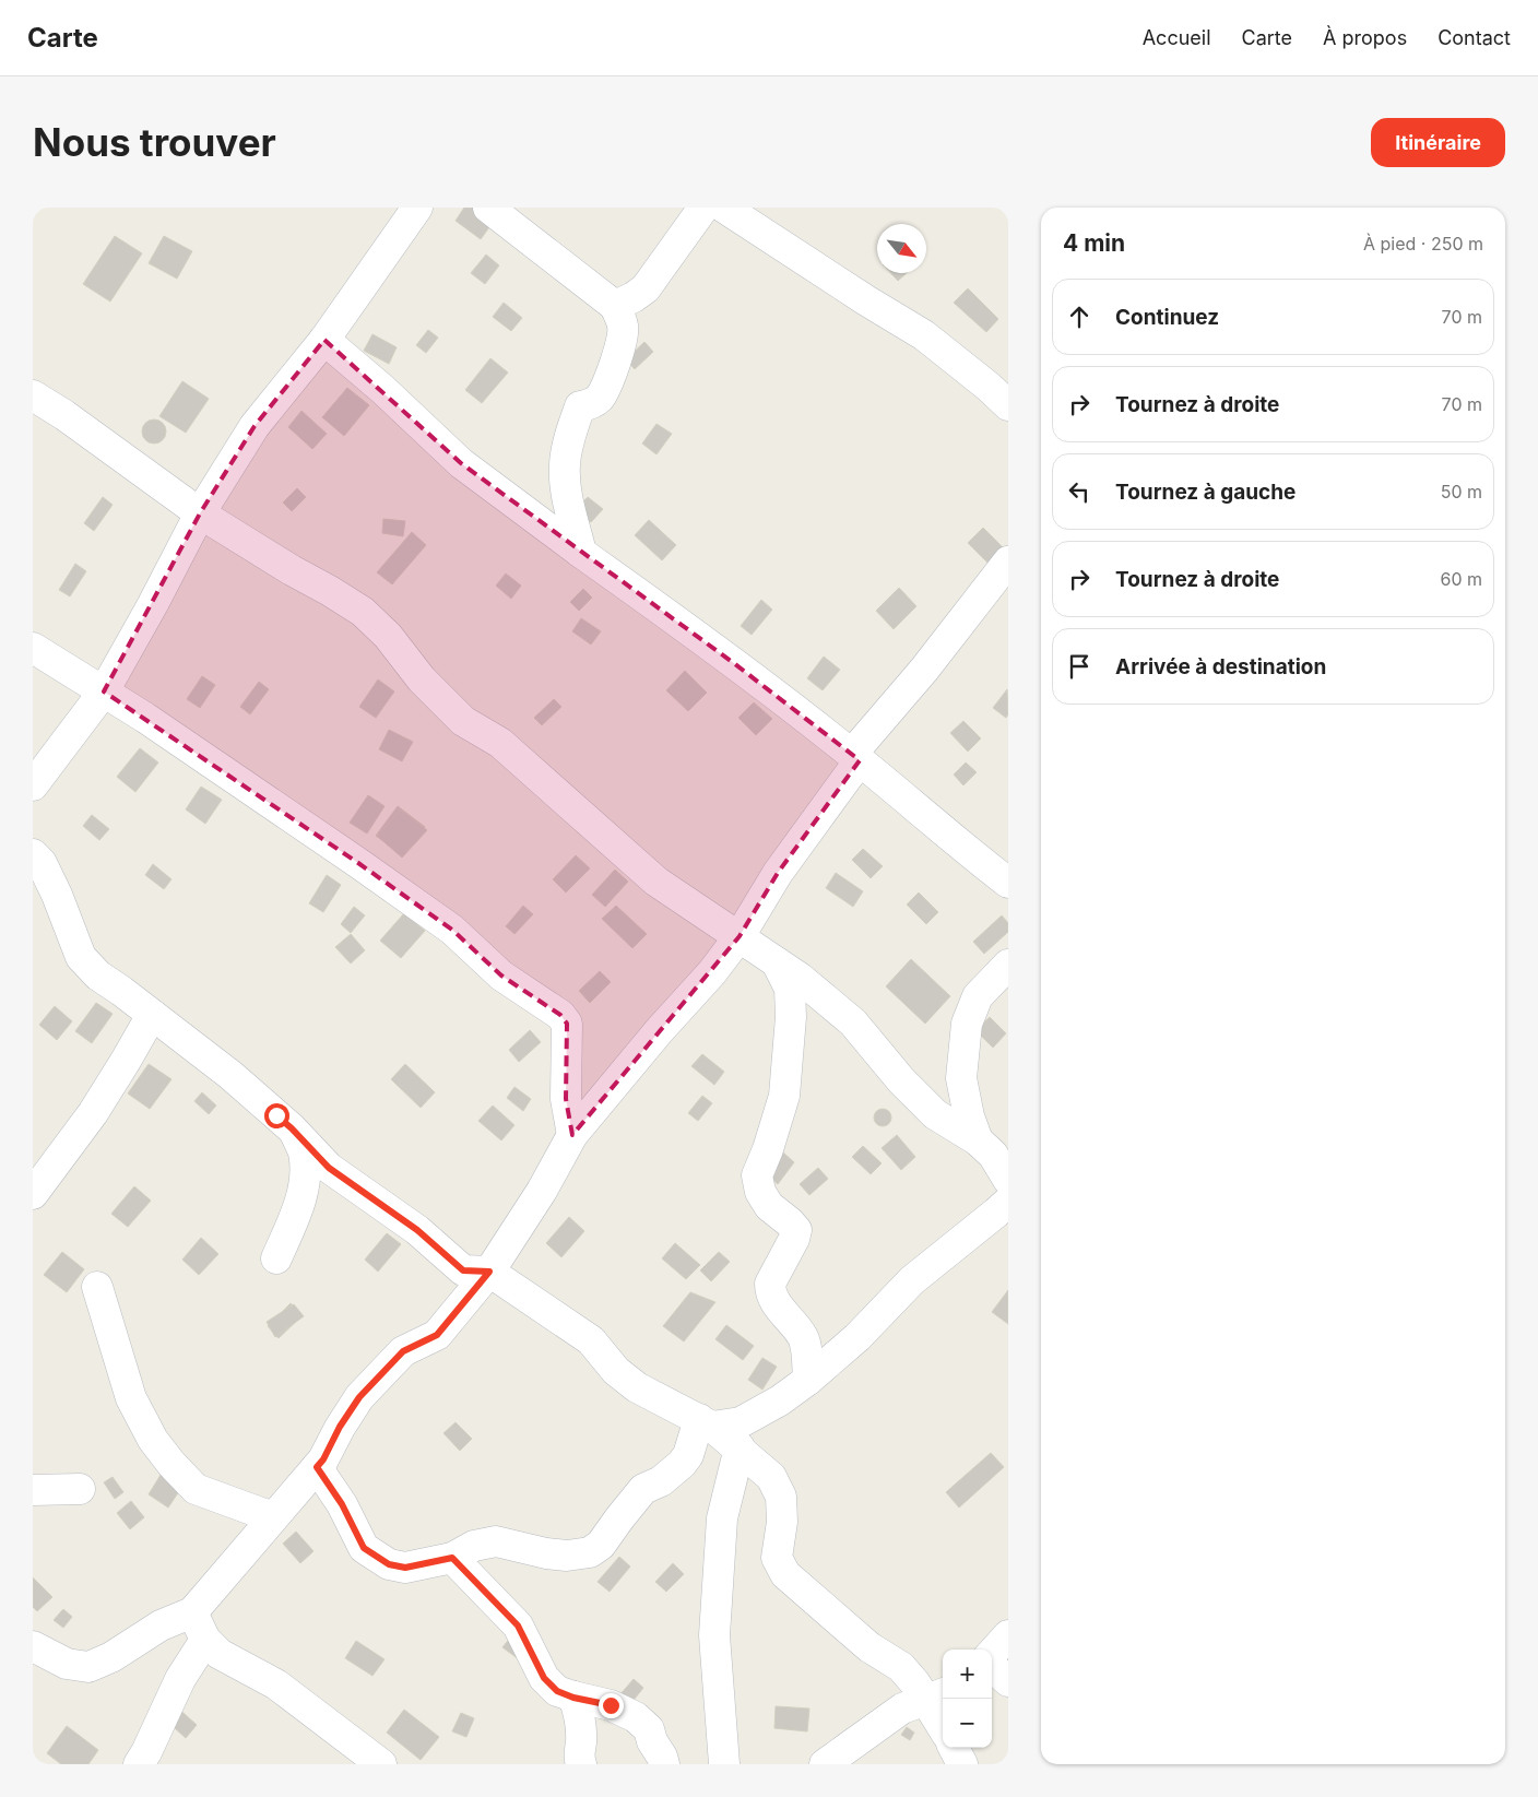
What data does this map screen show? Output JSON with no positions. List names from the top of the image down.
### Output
{
  "north": "bottom right",
  "page": {
    "header": "Carte",
    "nav": [
      "Accueil",
      "Carte",
      "À propos",
      "Contact"
    ],
    "buttons": "Itinéraire",
    "title": "Nous trouver",
    "heading": ["4 min", "À pied · 250 m"],
    "list": [
      ["Continuez", "70 m"],
      ["Tournez à droite", "70 m"],
      ["Tournez à gauche", "50 m"],
      ["Tournez à droite", "60 m"],
      "Arrivée à destination"
    ],
    "map_buttons": ["+", "−"]
  }
}
